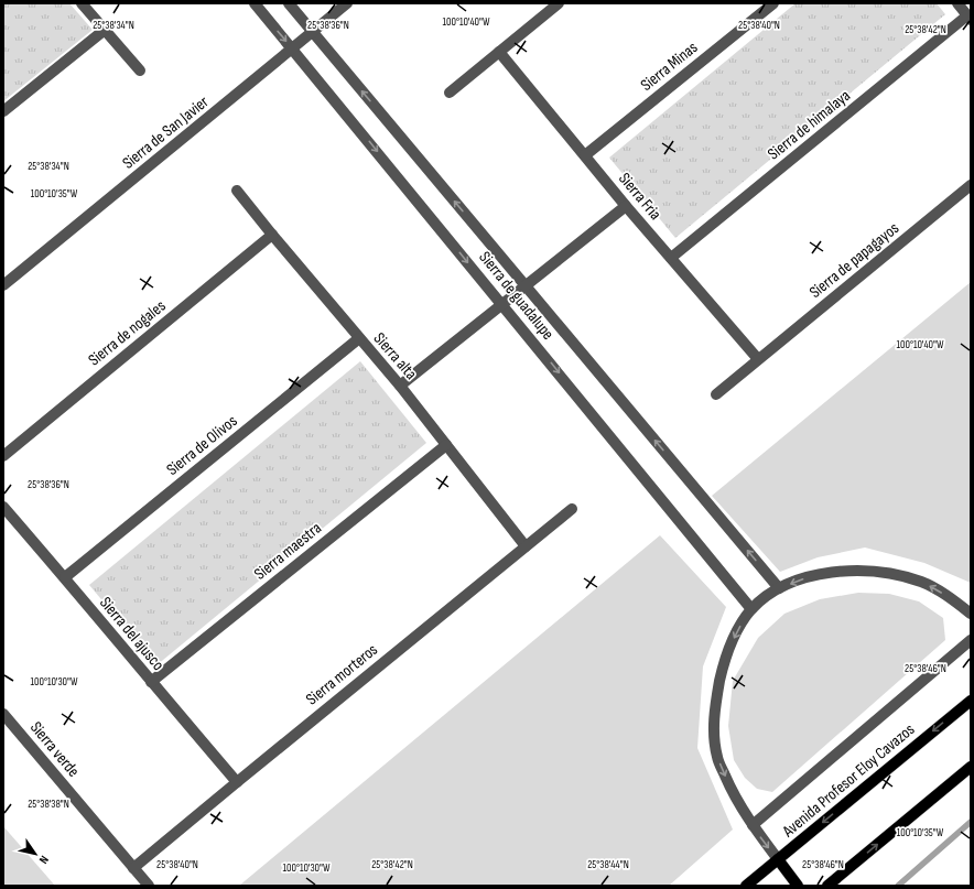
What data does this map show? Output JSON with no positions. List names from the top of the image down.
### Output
{
  "streets": {
    "main road": ["Avenida Profesor Eloy Cavazos"],
    "street": [
      "Sierra Minas",
      "Sierra de himalaya",
      "Sierra de San Javier",
      "Sierra Fria",
      "Sierra de papagayos",
      "Sierra de guadalupe",
      "Sierra de nogales",
      "Sierra alta",
      "Sierra de Olivos",
      "Sierra maestra",
      "Sierra del ajusco",
      "Sierra morteros",
      "Sierra verde"
    ]
  },
  "crossings": [
    ["Sierra Minas", "Sierra Fria"],
    ["Sierra de himalaya", "Sierra Fria"],
    ["Sierra de San Javier", "Sierra de guadalupe"],
    ["Sierra Fria", "Sierra de papagayos"],
    ["Sierra de nogales", "Sierra alta"],
    ["Sierra alta", "Sierra de Olivos"],
    ["Sierra alta", "Sierra maestra"],
    ["Sierra alta", "Sierra morteros"],
    ["Sierra de Olivos", "Sierra del ajusco"],
    ["Sierra maestra", "Sierra del ajusco"],
    ["Sierra del ajusco", "Sierra morteros"],
    ["Sierra morteros", "Sierra verde"]
  ],
  "north": "bottom right",
  "coordinates": [
    "100°10'40\"W",
    "25°38'34\"N",
    "25°38'36\"N",
    "25°38'40\"N",
    "25°38'42\"N",
    "100°10'35\"W",
    "25°38'46\"N",
    "100°10'30\"W",
    "25°38'38\"N",
    "25°38'44\"N"
  ]
}
